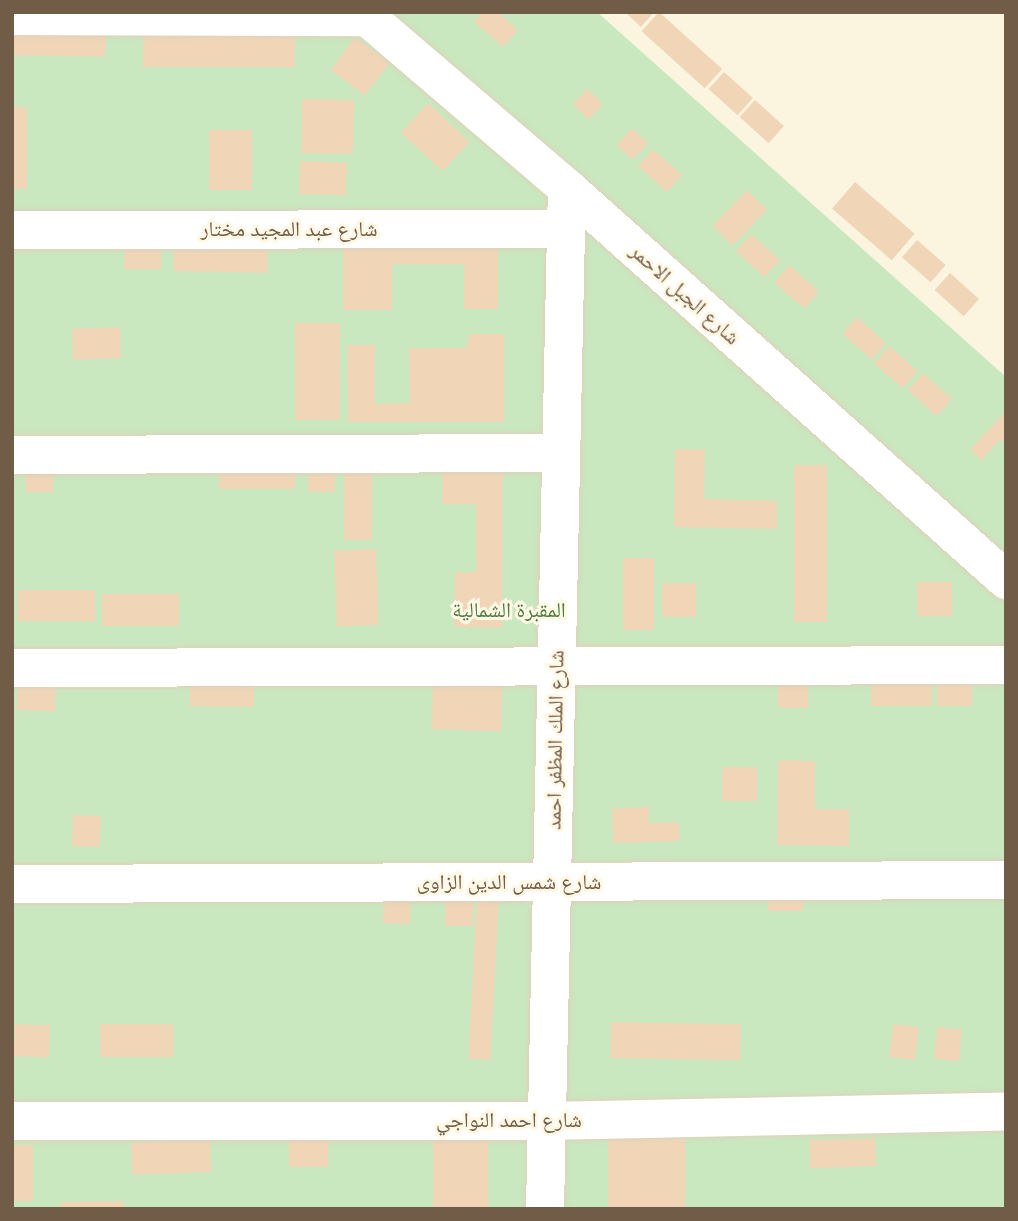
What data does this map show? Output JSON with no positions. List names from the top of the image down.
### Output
{
  "streets": {
    "street": [
      "شارع عبد المجيد مختار",
      "شارع الجبل الاحمر",
      "شارع الملك المظفر احمد",
      "شارع شمس الدين الزاوى",
      "شارع احمد النواجي"
    ]
  },
  "crossings": [
    ["شارع عبد المجيد مختار", "شارع الملك المظفر احمد"],
    ["شارع الجبل الاحمر", "شارع الملك المظفر احمد"],
    ["شارع الملك المظفر احمد", "شارع شمس الدين الزاوى"],
    ["شارع الملك المظفر احمد", "شارع احمد النواجي"]
  ],
  "parks": ["المقبرة الشمالية"]
}
